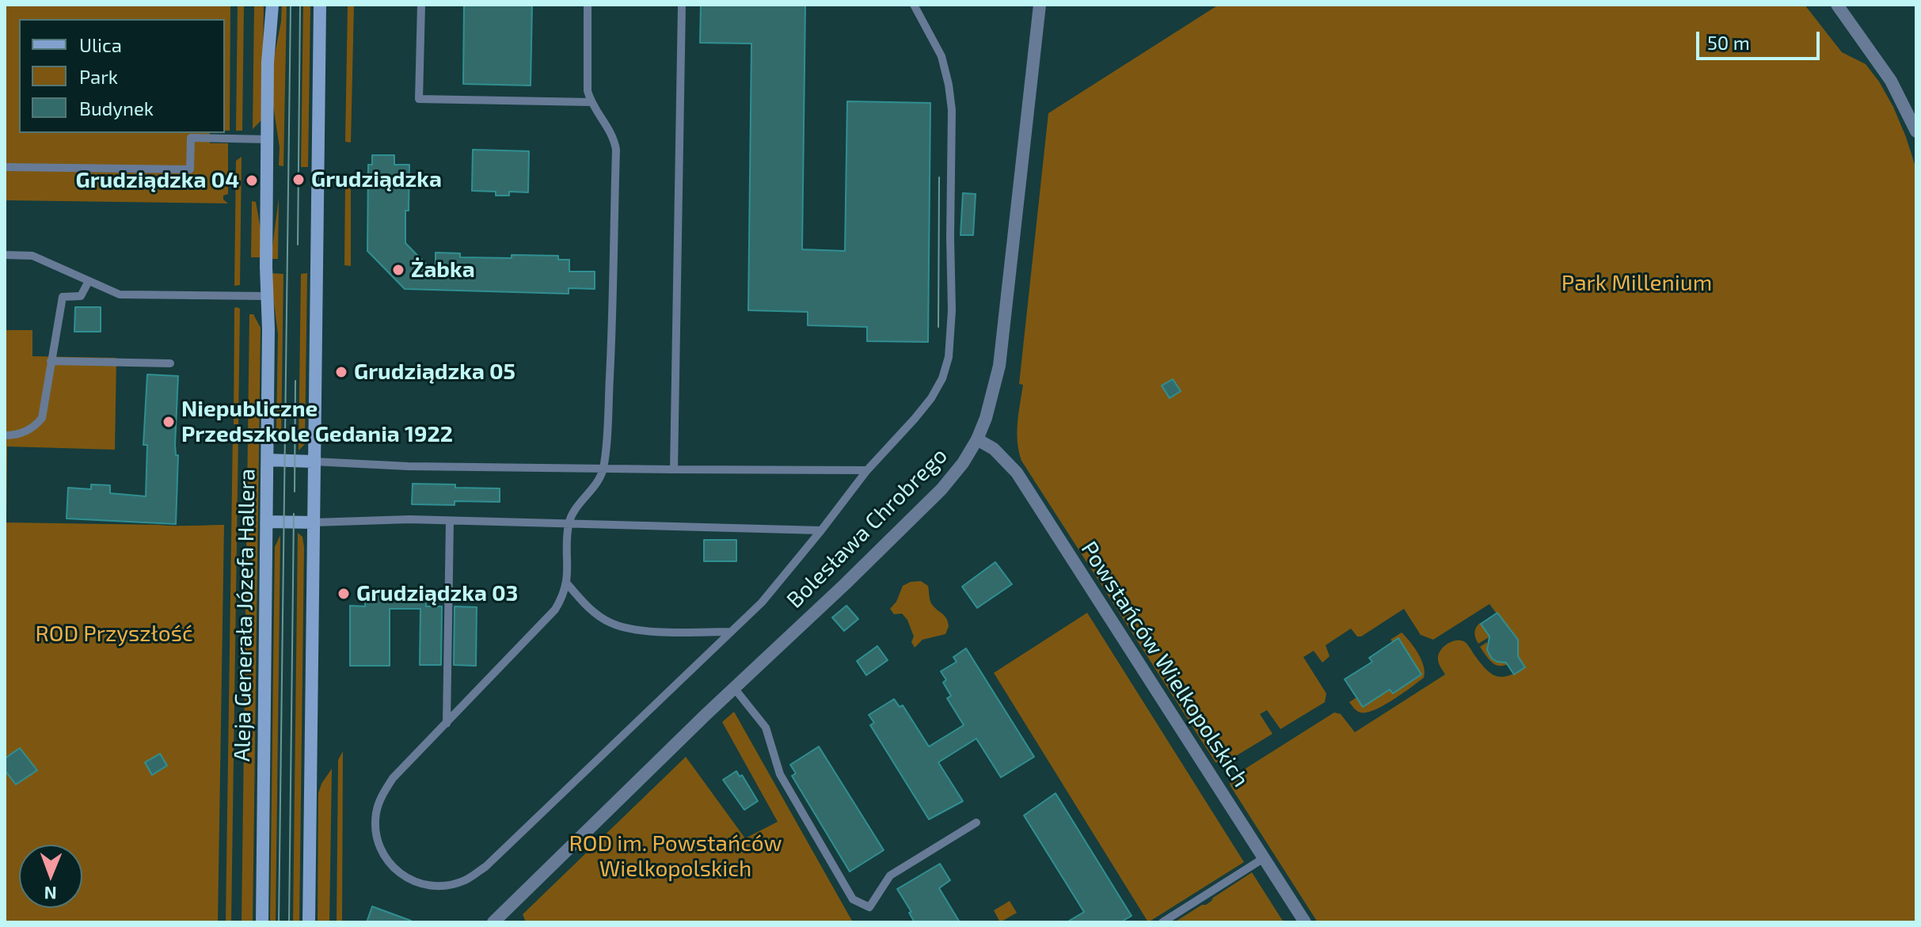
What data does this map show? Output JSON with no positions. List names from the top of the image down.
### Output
{
  "streets": {
    "main road": ["Aleja Generała Józefa Hallera"],
    "street": ["Bolesława Chrobrego", "Powstańców Wielkopolskich"]
  },
  "crossings": [
    ["Bolesława Chrobrego", "Powstańców Wielkopolskich"]
  ],
  "parks": ["Park Millenium", "ROD Przyszłość", "ROD im. Powstańców Wielkopolskich"],
  "places": [
    "Grudziądzka",
    "Grudziądzka 04",
    "Żabka",
    "Grudziądzka 05",
    "Niepubliczne Przedszkole Gedania 1922",
    "Grudziądzka 03"
  ],
  "legend": ["Ulica", "Park", "Budynek"],
  "scale_bar": "50 m",
  "north": "bottom"
}
